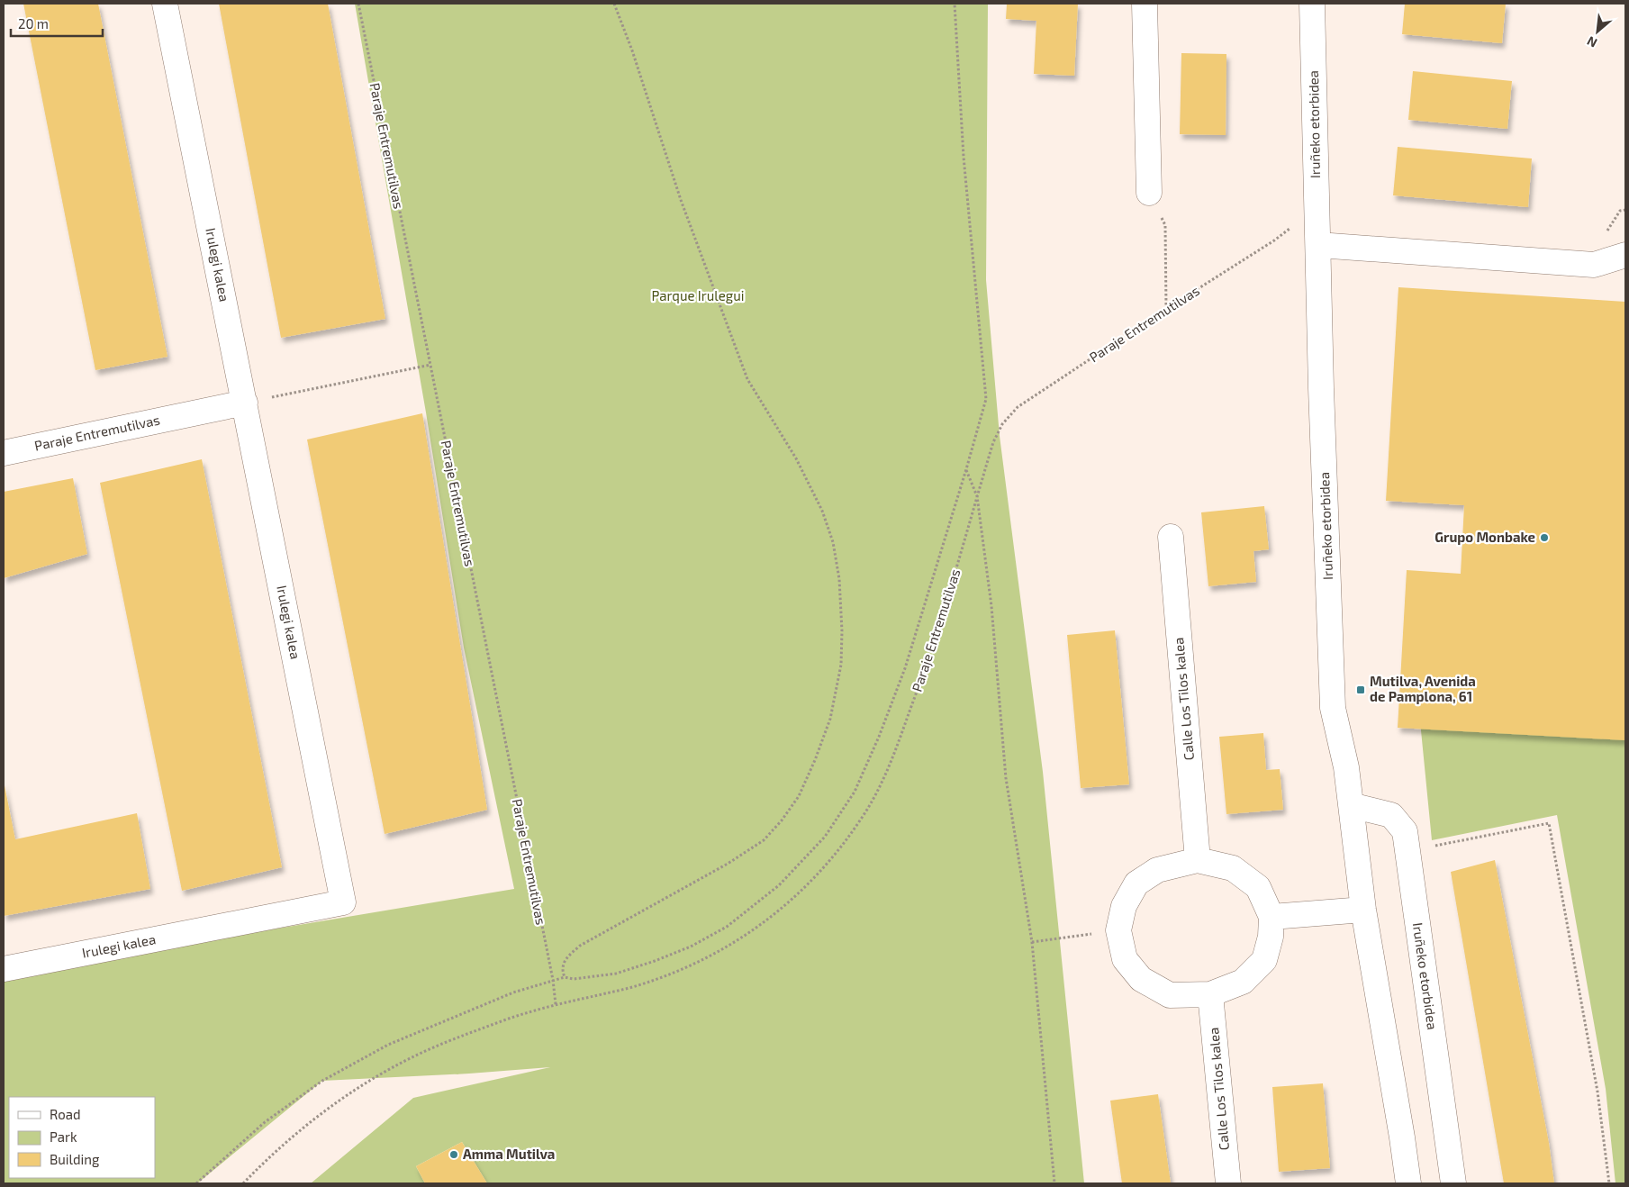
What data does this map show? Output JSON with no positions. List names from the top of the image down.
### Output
{
  "streets": {
    "street": [
      "Iruñeko etorbidea",
      "Paraje Entremutilvas",
      "Irulegi kalea",
      "Calle Los Tilos kalea"
    ]
  },
  "crossings": [
    ["Paraje Entremutilvas", "Irulegi kalea"]
  ],
  "parks": ["Parque Irulegui"],
  "places": {
    "other": ["Grupo Monbake", "Amma Mutilva"],
    "transit": ["Mutilva, Avenida de Pamplona, 61"]
  },
  "legend": ["Road", "Park", "Building"],
  "scale_bar": "20 m",
  "north": "bottom left"
}
